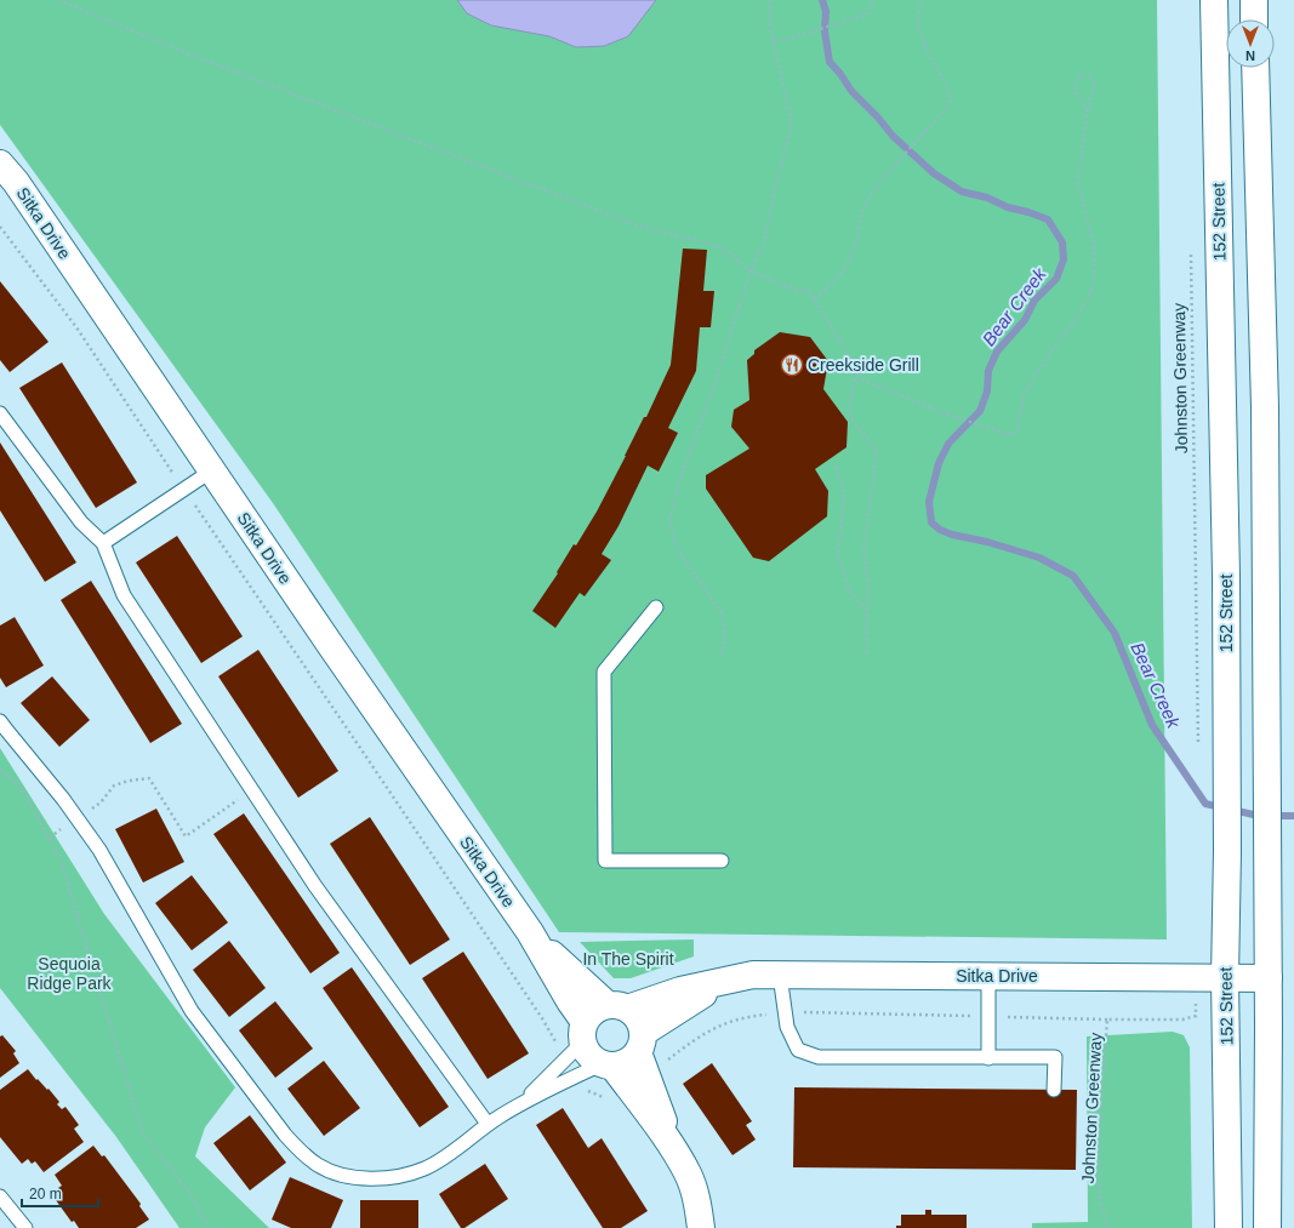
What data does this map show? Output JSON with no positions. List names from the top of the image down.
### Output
{
  "streets": {
    "main road": ["152 Street", "Sitka Drive"],
    "path": ["Johnston Greenway"]
  },
  "crossings": [
    ["152 Street", "Sitka Drive"]
  ],
  "water": ["Bear Creek"],
  "parks": ["In The Spirit", "Sequoia Ridge Park"],
  "places": {
    "restaurant": ["Creekside Grill"]
  },
  "scale_bar": "20 m",
  "north": "bottom"
}
